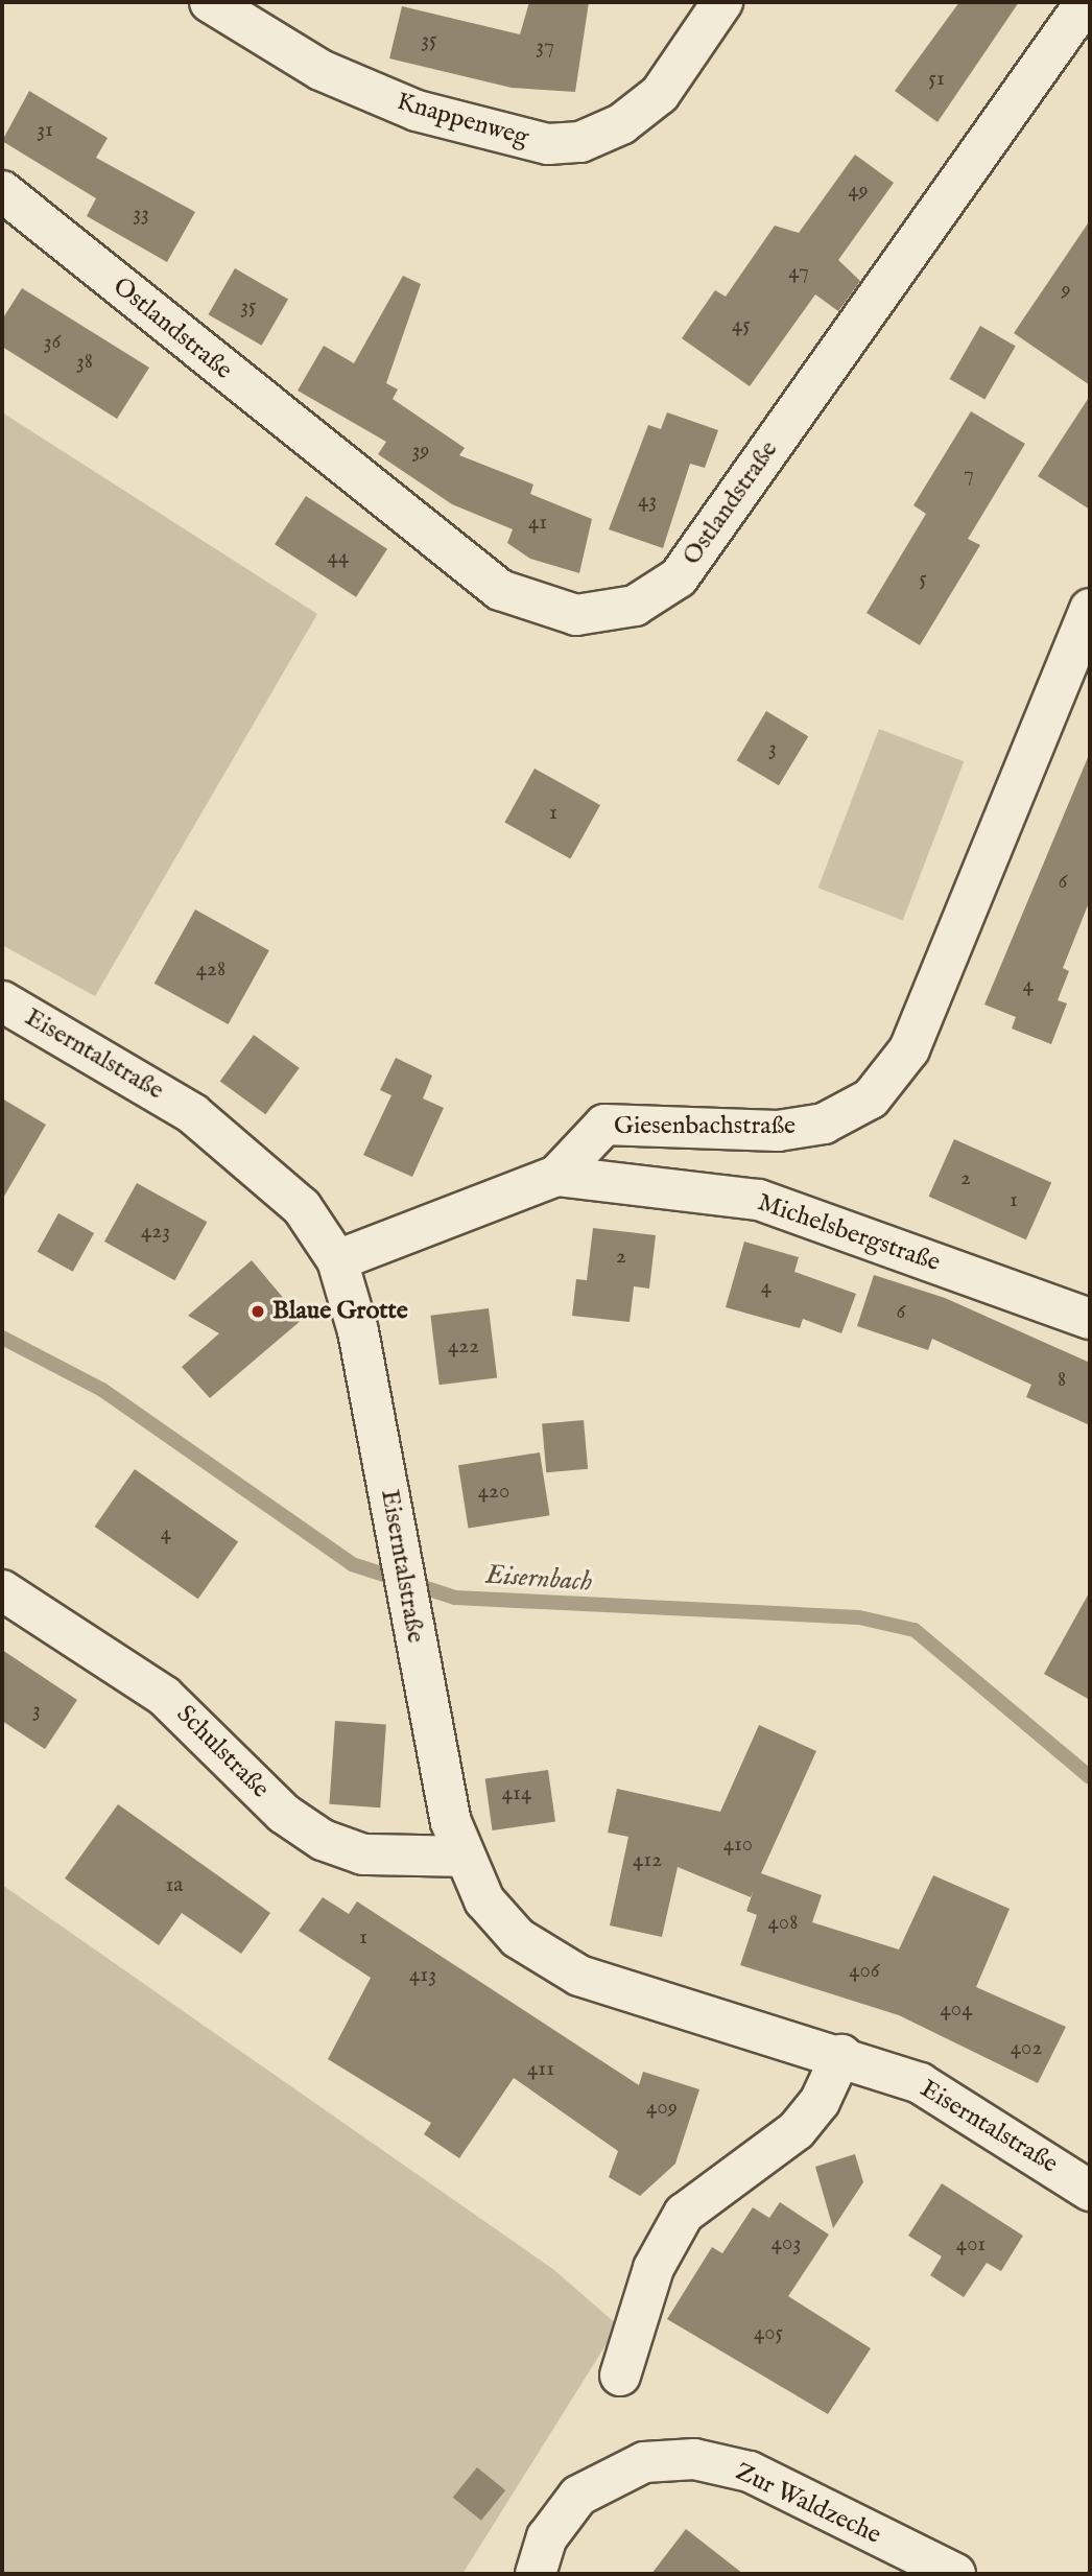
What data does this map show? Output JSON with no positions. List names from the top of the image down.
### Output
{
  "streets": {
    "street": [
      "Knappenweg",
      "Ostlandstraße",
      "Eiserntalstraße",
      "Giesenbachstraße",
      "Michelsbergstraße",
      "Schulstraße",
      "Zur Waldzeche"
    ]
  },
  "crossings": [
    ["Eiserntalstraße", "Giesenbachstraße"],
    ["Eiserntalstraße", "Schulstraße"],
    ["Giesenbachstraße", "Michelsbergstraße"]
  ],
  "water": ["Eisernbach"],
  "places": ["Blaue Grotte"],
  "house_numbers": [
    "35",
    "37",
    "51",
    "31",
    "49",
    "33",
    "47",
    "9",
    "35",
    "45",
    "36",
    "38",
    "39",
    "7",
    "43",
    "41",
    "44",
    "5",
    "3",
    "1",
    "6",
    "428",
    "4",
    "2",
    "1",
    "423",
    "2",
    "4",
    "6",
    "422",
    "8",
    "420",
    "4",
    "3",
    "414",
    "410",
    "412",
    "1a",
    "408",
    "1",
    "406",
    "413",
    "404",
    "402",
    "411",
    "409",
    "403",
    "401",
    "405"
  ]
}
